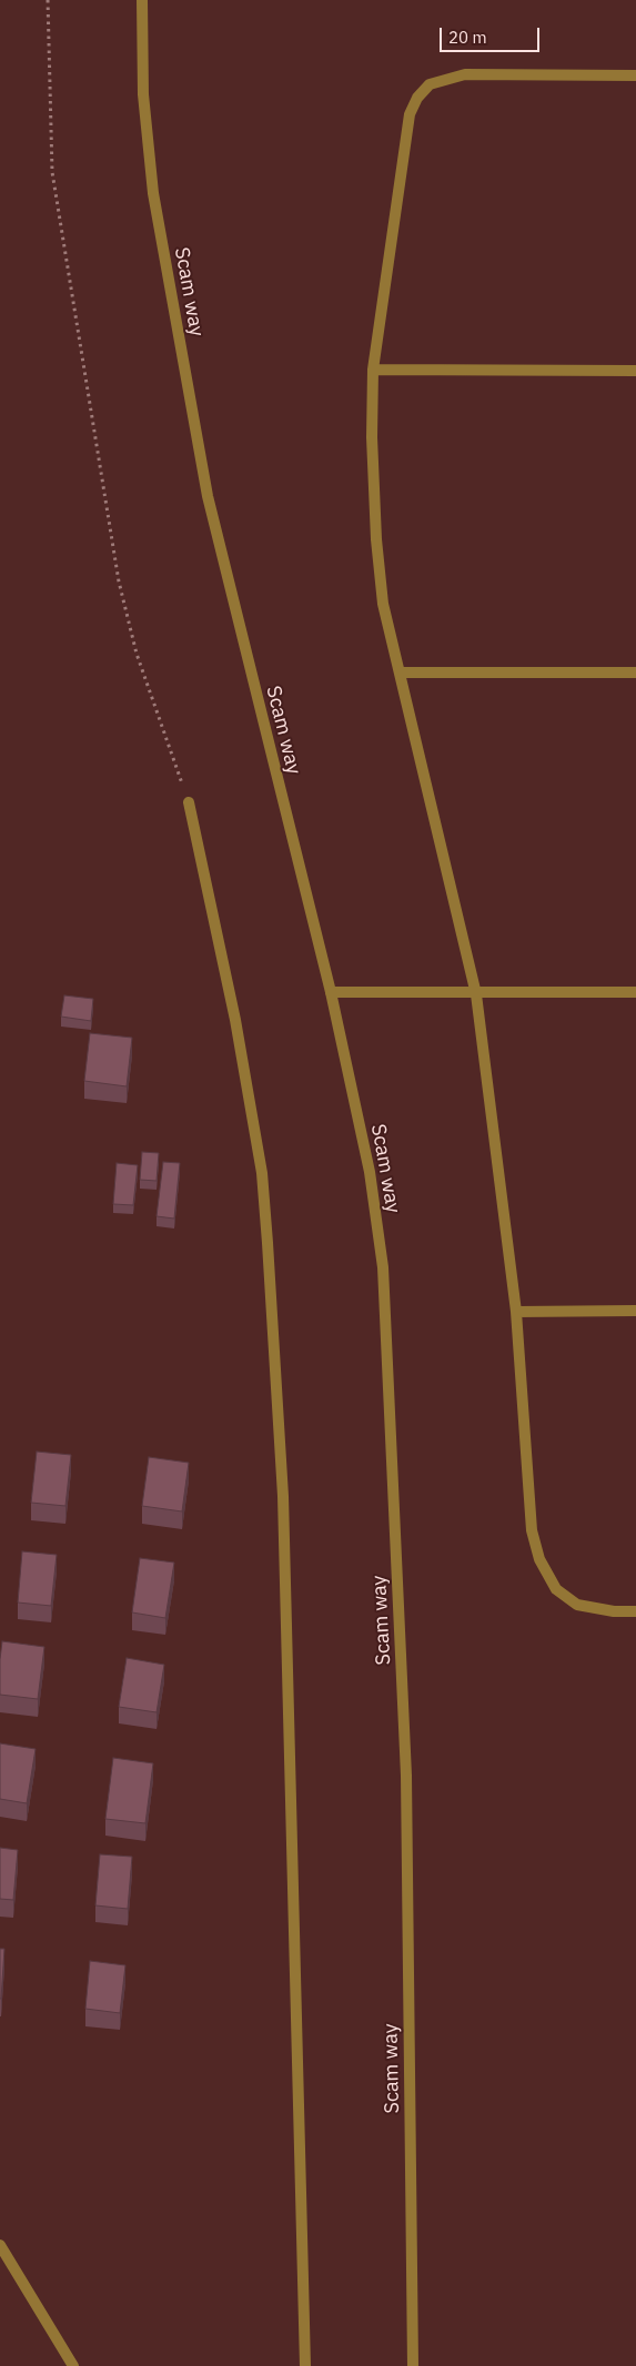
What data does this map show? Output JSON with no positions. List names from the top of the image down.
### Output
{
  "streets": {
    "street": ["Scam way"]
  },
  "scale_bar": "20 m"
}
